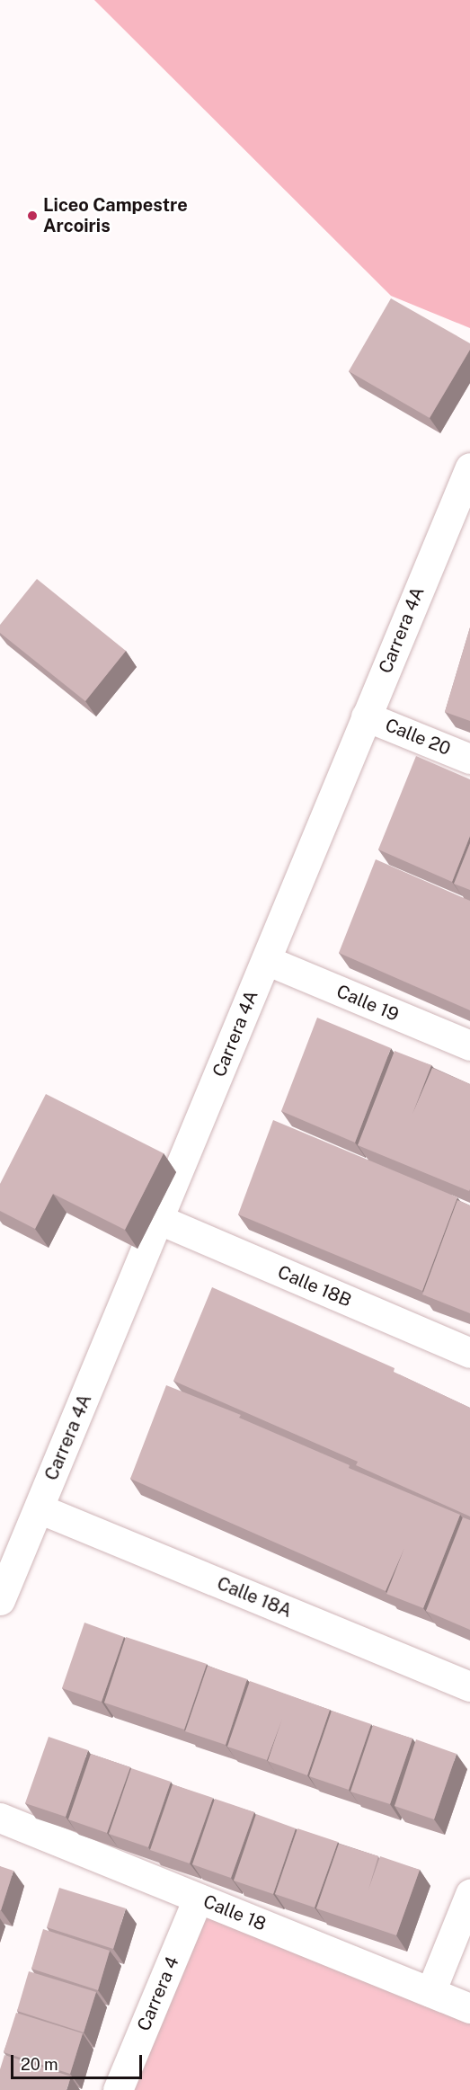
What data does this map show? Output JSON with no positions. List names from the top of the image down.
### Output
{
  "streets": {
    "street": [
      "Carrera 4A",
      "Calle 20",
      "Calle 19",
      "Calle 18B",
      "Calle 18A",
      "Calle 18",
      "Carrera 4"
    ]
  },
  "crossings": [
    ["Carrera 4A", "Calle 20"],
    ["Carrera 4A", "Calle 19"],
    ["Carrera 4A", "Calle 18B"],
    ["Carrera 4A", "Calle 18A"],
    ["Calle 18", "Carrera 4"]
  ],
  "places": ["Liceo Campestre Arcoiris"],
  "scale_bar": "20 m"
}
